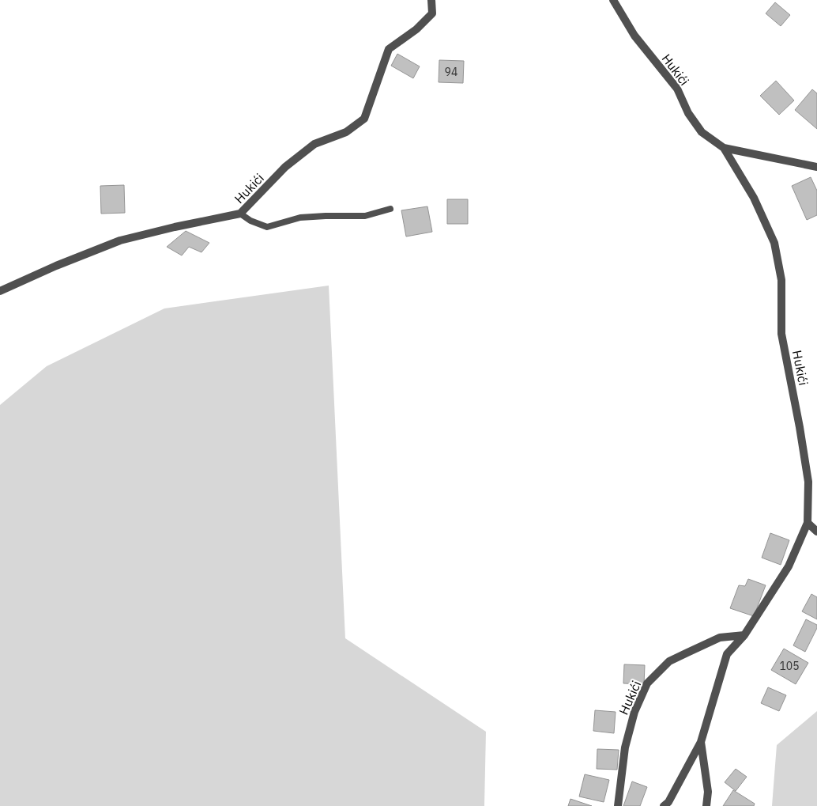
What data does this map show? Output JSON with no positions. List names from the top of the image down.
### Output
{
  "streets": {
    "street": ["Hukići"]
  },
  "house_numbers": ["94", "105"]
}
